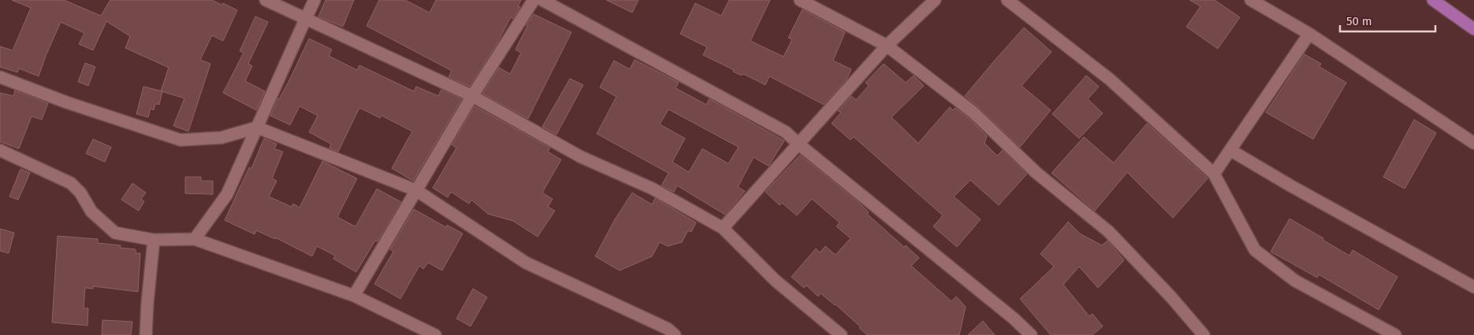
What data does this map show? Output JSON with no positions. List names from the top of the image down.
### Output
{
  "scale_bar": "50 m"
}
